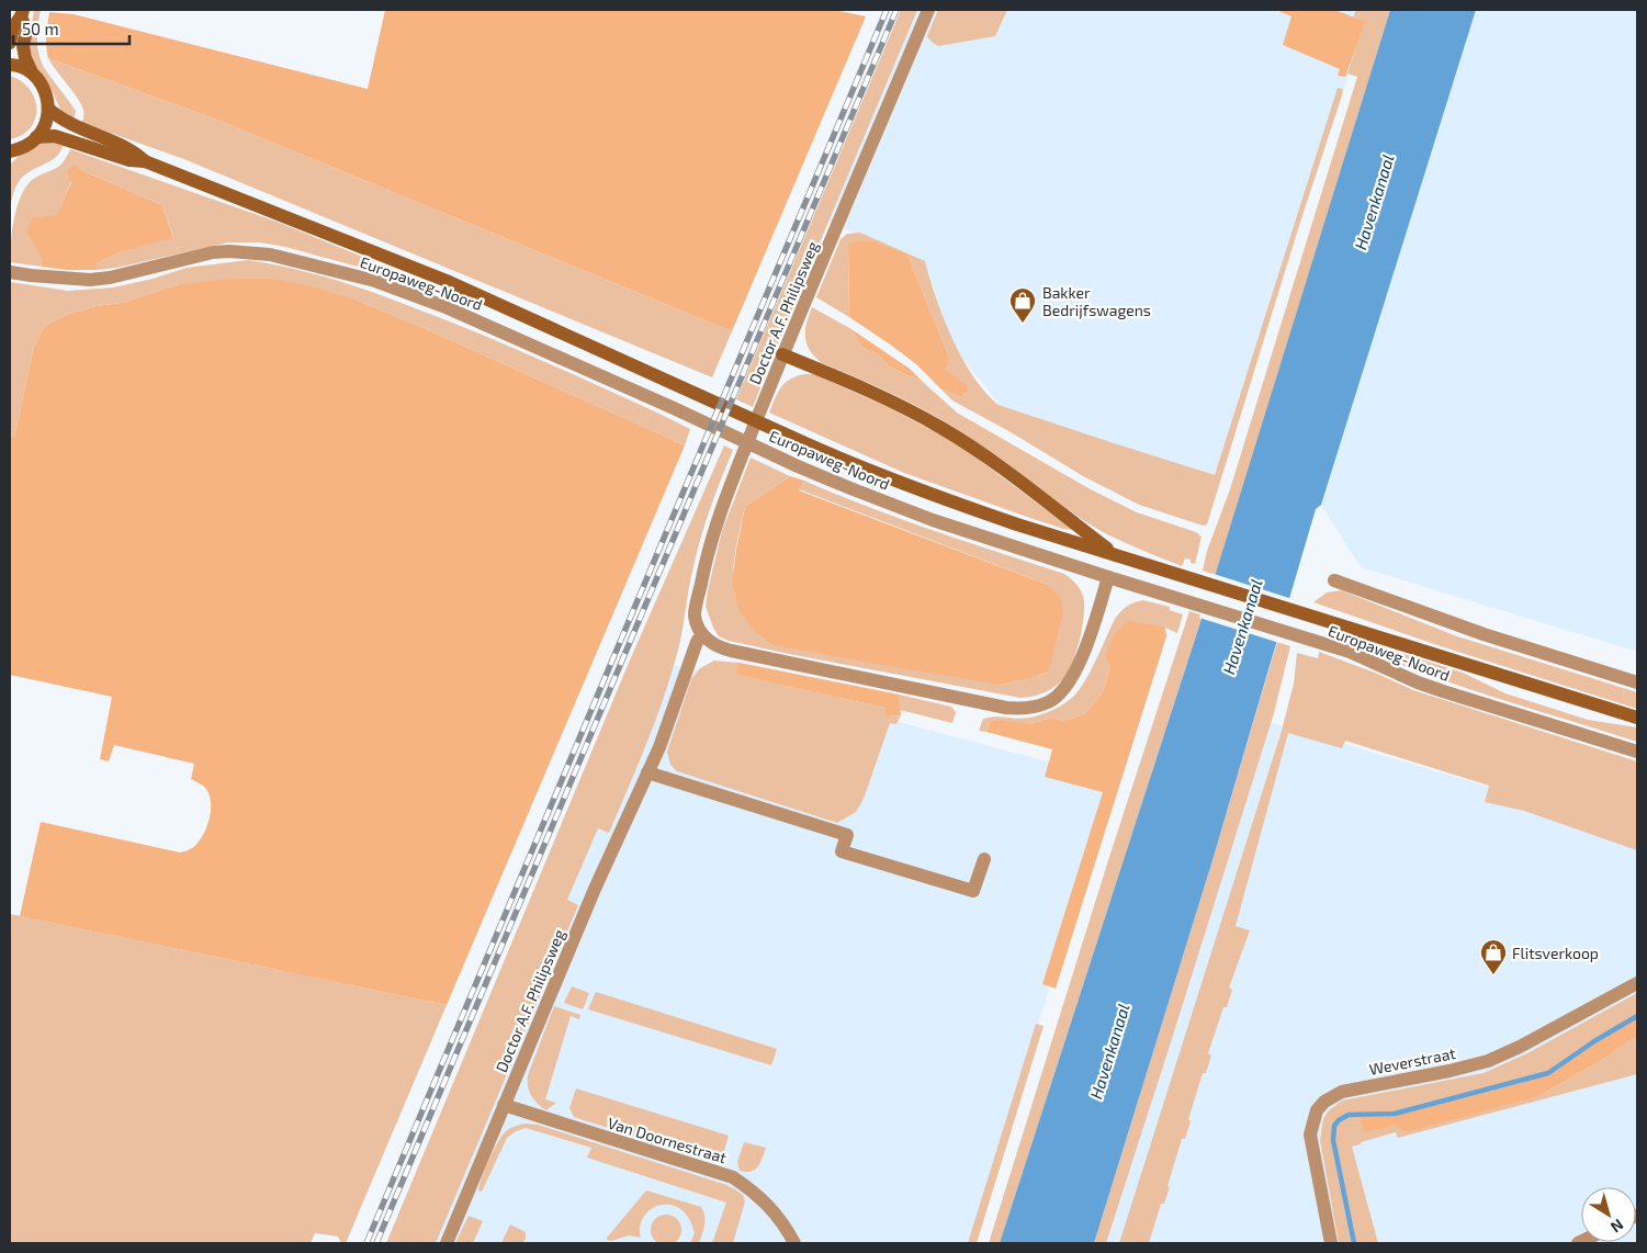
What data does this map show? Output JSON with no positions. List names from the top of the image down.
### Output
{
  "streets": {
    "main road": ["Europaweg-Noord"],
    "street": ["Doctor A.F. Philipsweg", "Weverstraat", "Van Doornestraat"]
  },
  "crossings": [
    ["Doctor A.F. Philipsweg", "Van Doornestraat"]
  ],
  "water": ["Havenkanaal"],
  "places": {
    "shop": ["Bakker Bedrijfswagens", "Flitsverkoop"]
  },
  "scale_bar": "50 m",
  "north": "bottom right"
}
